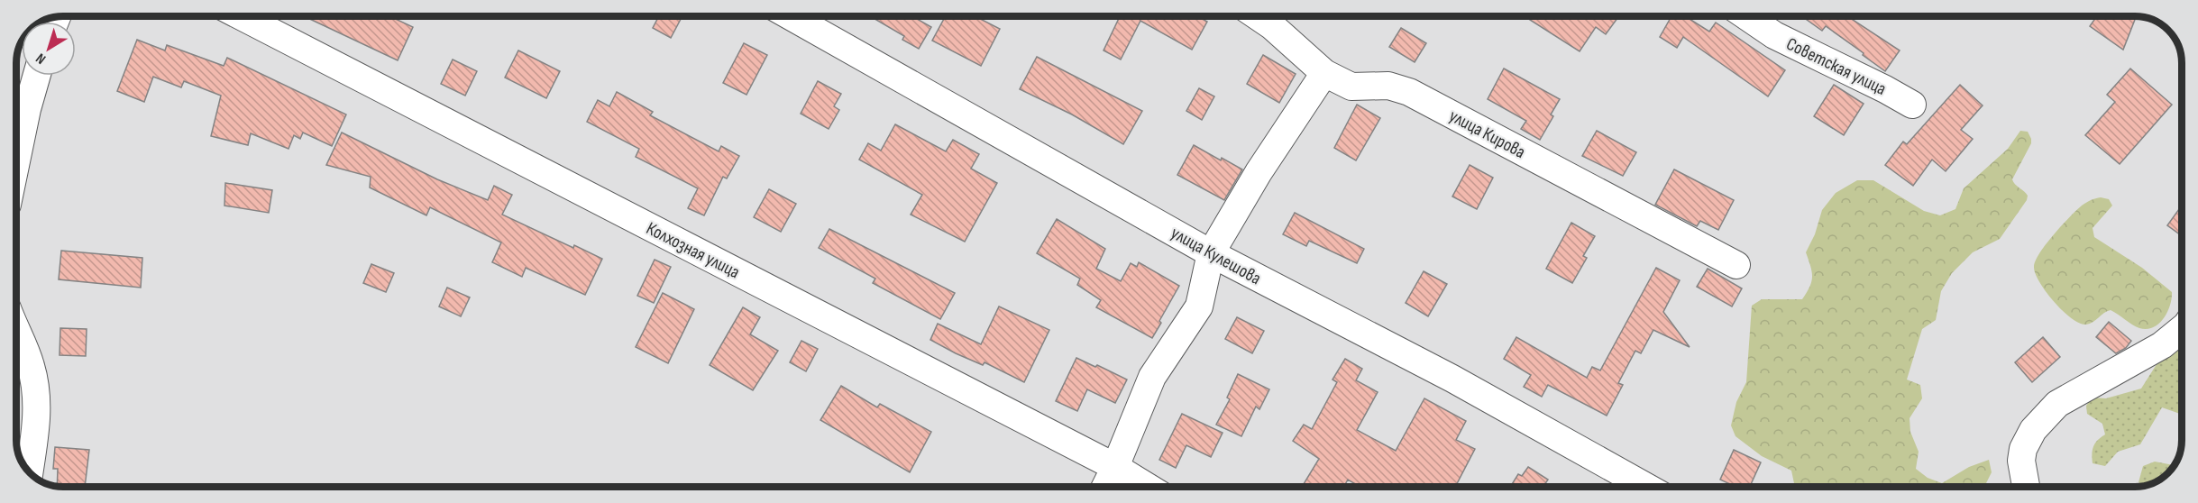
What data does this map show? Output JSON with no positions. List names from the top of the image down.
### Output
{
  "streets": {
    "street": [
      "Советская улица",
      "улица Кирова",
      "Колхозная улица",
      "улица Кулешова"
    ]
  },
  "north": "bottom left"
}
